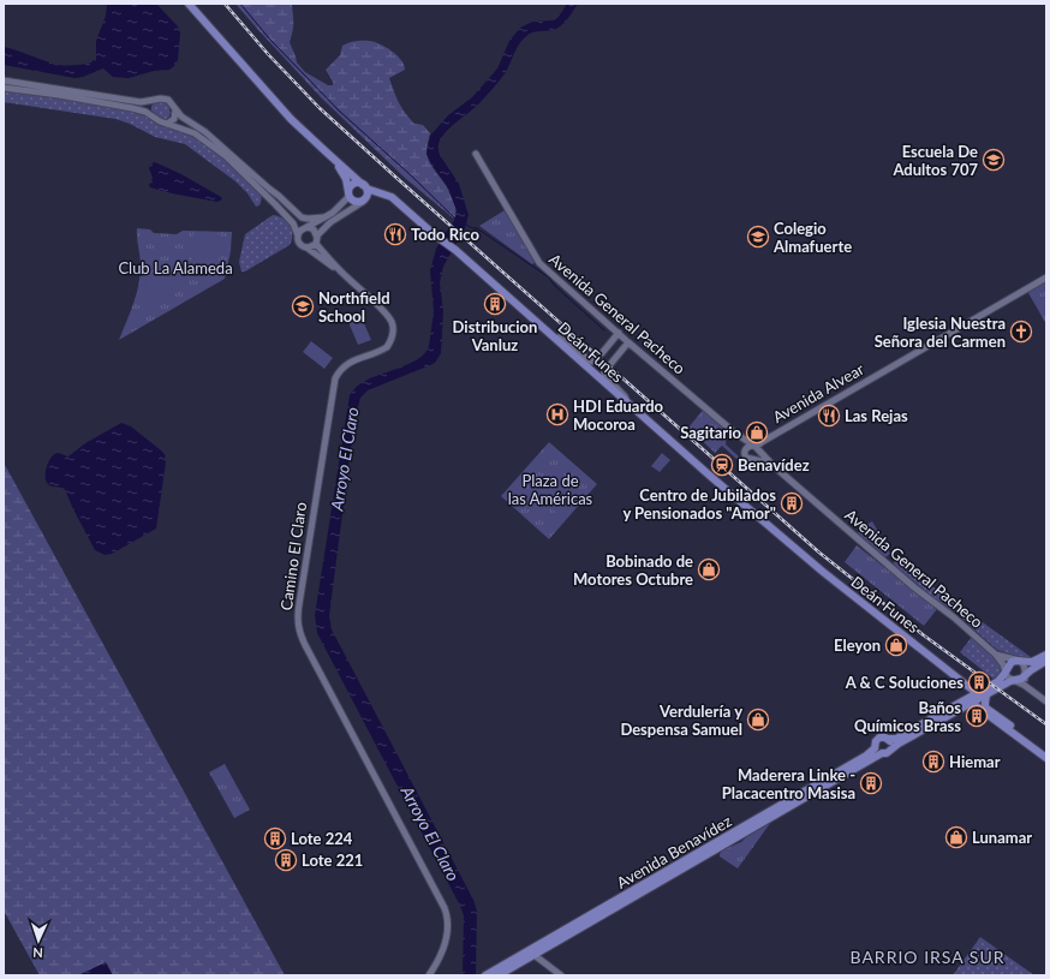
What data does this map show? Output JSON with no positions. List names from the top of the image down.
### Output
{
  "streets": {
    "main road": ["Deán Funes", "Avenida Benavídez"],
    "street": ["Avenida General Pacheco", "Avenida Alvear", "Camino El Claro"]
  },
  "crossings": [
    ["Avenida General Pacheco", "Avenida Alvear"]
  ],
  "districts": ["BARRIO IRSA SUR"],
  "water": ["Arroyo El Claro"],
  "parks": ["Club La Alameda", "Plaza de las Américas"],
  "places": {
    "school or university": ["Escuela De Adultos 707", "Colegio Almafuerte", "Northfield School"],
    "restaurant": ["Todo Rico", "Las Rejas"],
    "building": [
      "Distribucion Vanluz",
      "Centro de Jubilados y Pensionados \"Amor\"",
      "A & C Soluciones",
      "Baños Químicos Brass",
      "Hiemar",
      "Maderera Linke - Placacentro Masisa",
      "Lote 224",
      "Lote 221"
    ],
    "church": ["Iglesia Nuestra Señora del Carmen"],
    "hospital": ["HDI Eduardo Mocoroa"],
    "shop": [
      "Sagitario",
      "Bobinado de Motores Octubre",
      "Eleyon",
      "Verdulería y Despensa Samuel",
      "Lunamar"
    ],
    "station": ["Benavídez"]
  },
  "north": "bottom"
}
